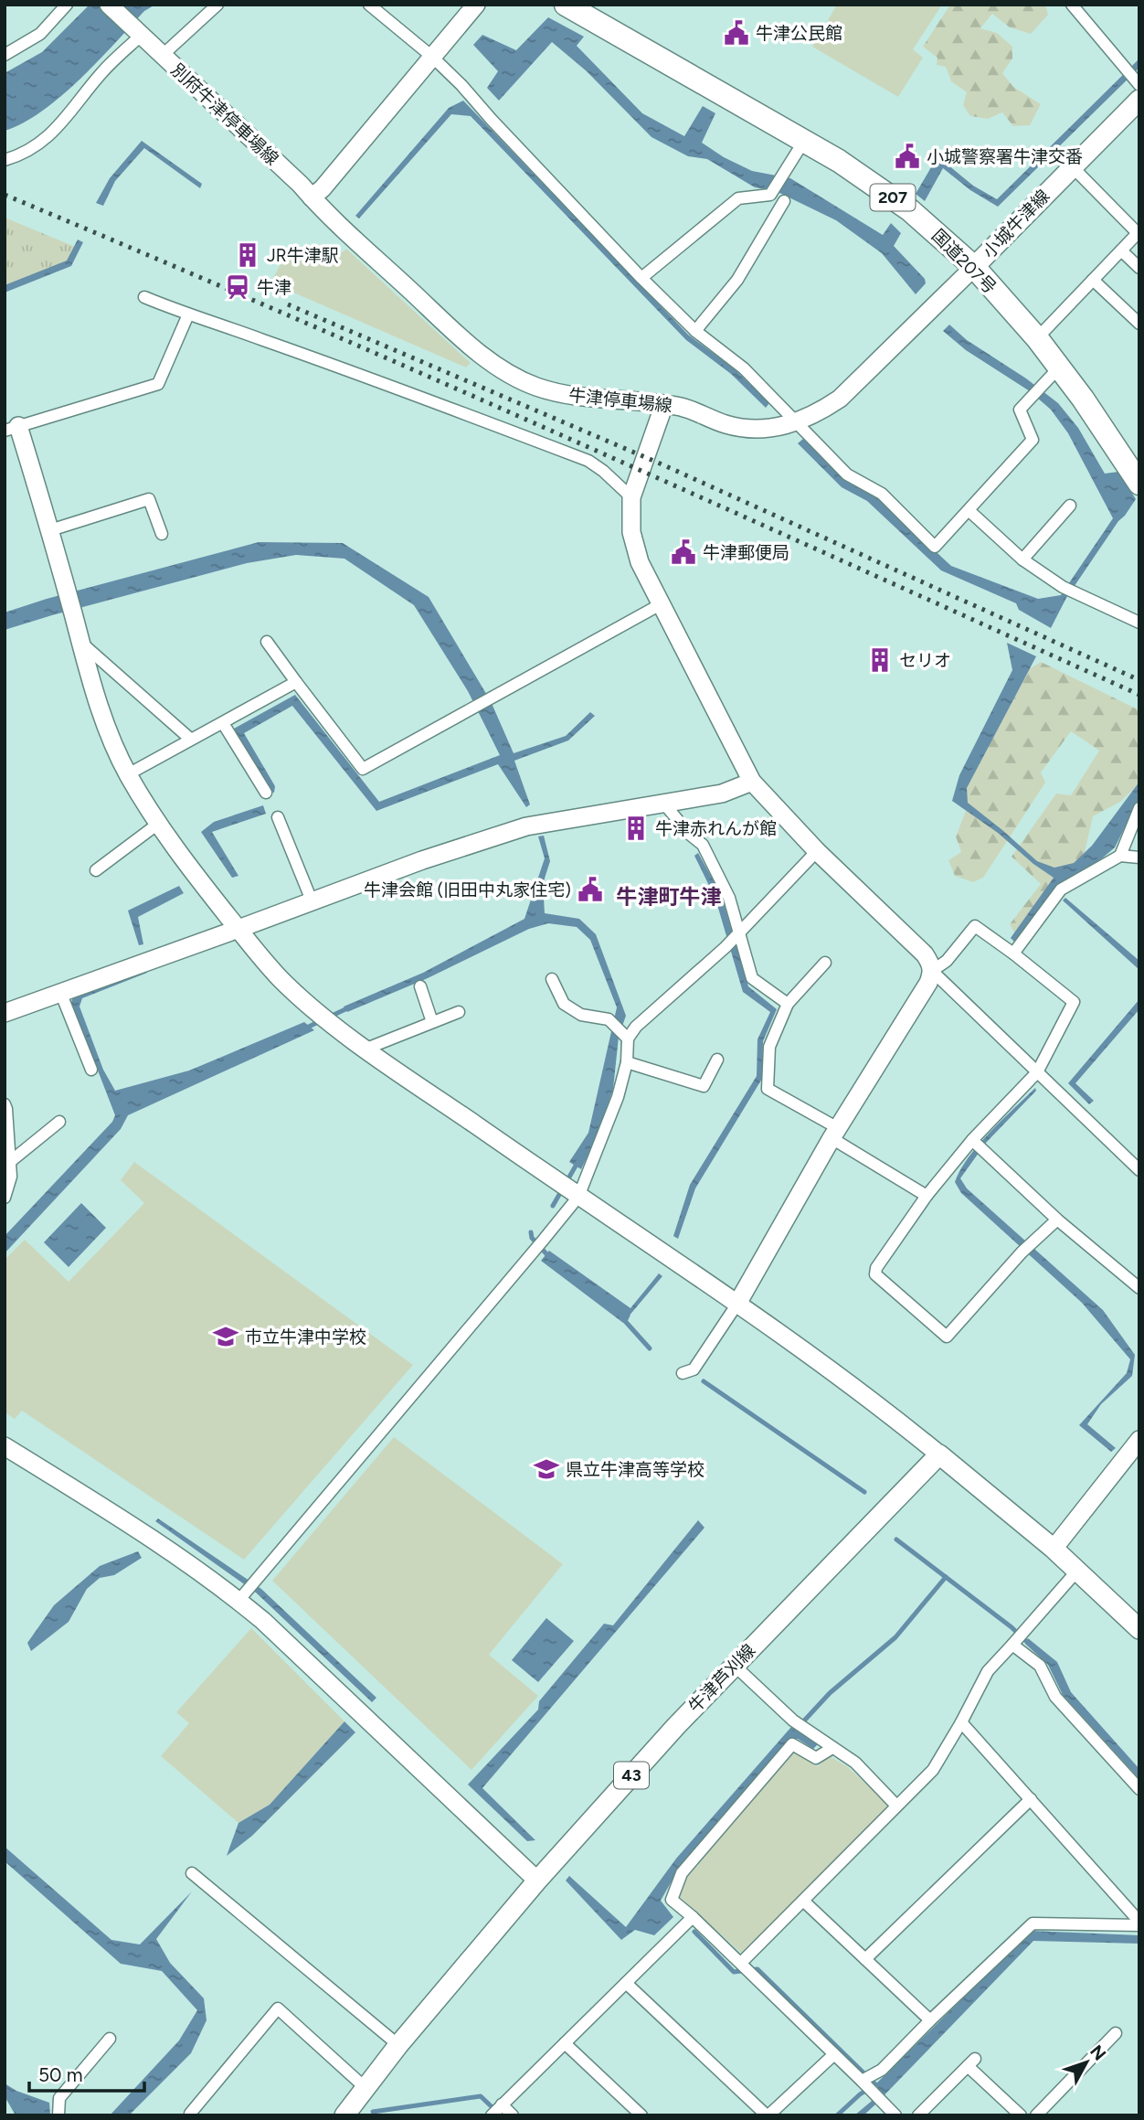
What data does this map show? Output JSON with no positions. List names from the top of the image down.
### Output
{
  "streets": {
    "highway": ["207", "国道207号"],
    "main road": ["小城牛津線", "牛津芦刈線", "43"],
    "street": ["別府牛津停車場線", "牛津停車場線"]
  },
  "crossings": [
    ["別府牛津停車場線", "牛津停車場線"],
    ["小城牛津線", "国道207号"],
    ["小城牛津線", "牛津停車場線"],
    ["国道207号", "牛津停車場線"]
  ],
  "districts": ["牛津町牛津"],
  "places": {
    "public building": [
      "牛津公民館",
      "小城警察署牛津交番",
      "牛津郵便局",
      "牛津会館 (旧田中丸家住宅)"
    ],
    "building": ["JR牛津駅", "セリオ", "牛津赤れんが館"],
    "station": ["牛津"],
    "school or university": ["市立牛津中学校", "県立牛津高等学校"]
  },
  "scale_bar": "50 m",
  "north": "top right"
}
